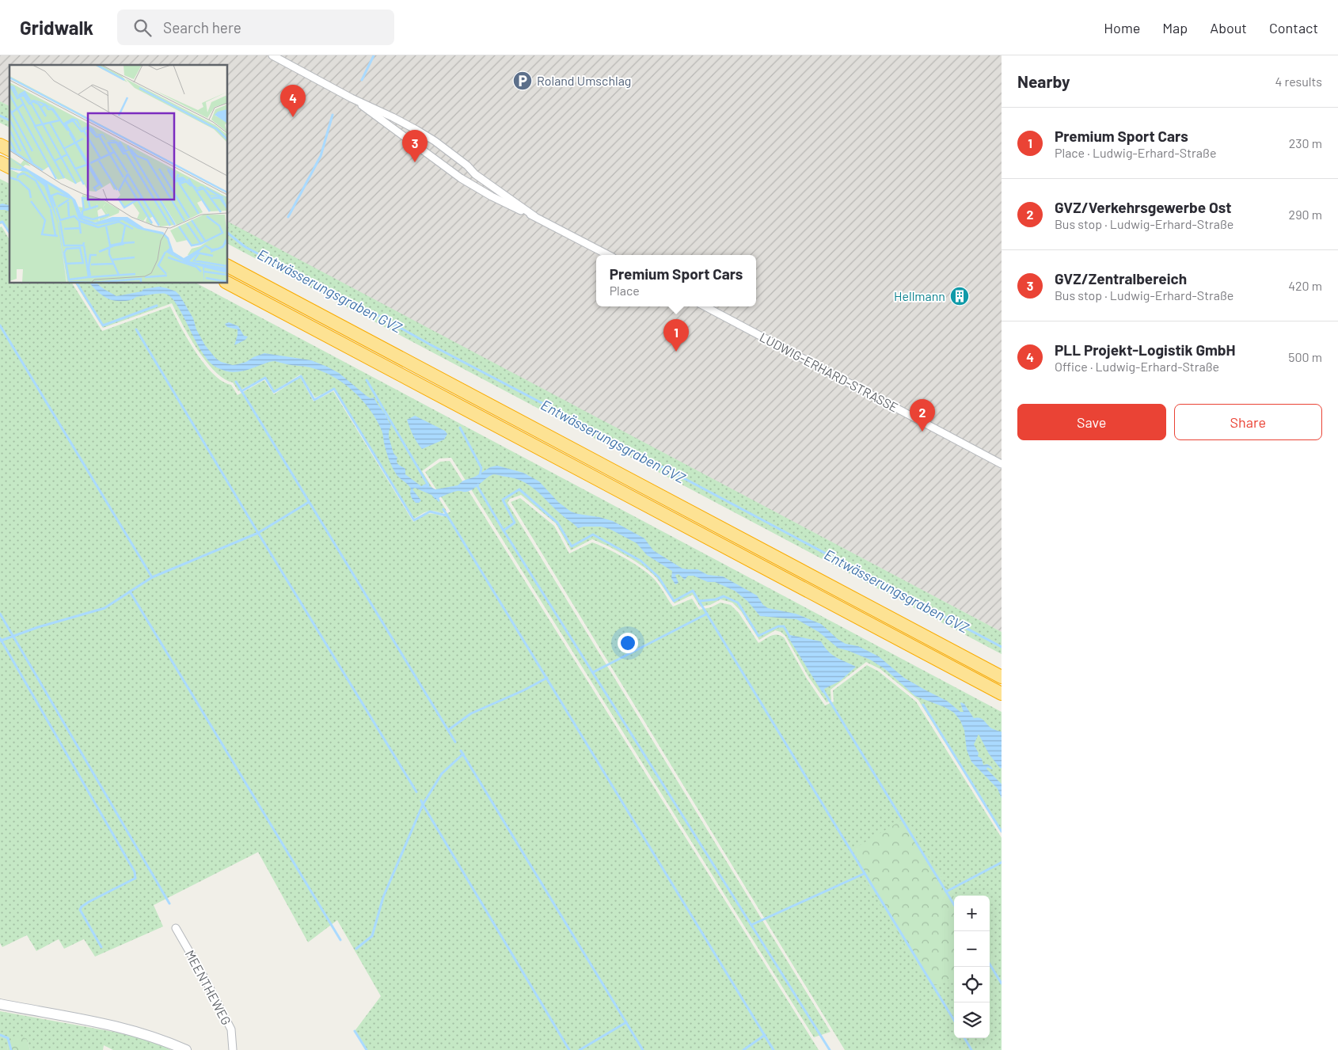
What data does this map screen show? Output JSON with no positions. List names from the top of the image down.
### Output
{
  "streets": {
    "street": ["LUDWIG-ERHARD-STRASSE", "MEENTHEWEG"]
  },
  "water": ["Entwässerungsgraben GVZ"],
  "places": {
    "parking": ["Roland Umschlag"],
    "building": ["Hellmann"]
  },
  "page": {
    "header": "Gridwalk",
    "search": "Search here",
    "nav": [
      "Home",
      "Map",
      "About",
      "Contact"
    ],
    "heading": ["Nearby", "4 results"],
    "pins": [
      "4",
      "3",
      "1",
      "2"
    ],
    "list": [
      {
        "mark": "1",
        "name": "Premium Sport Cars",
        "note": "Place · Ludwig-Erhard-Straße",
        "value": "230 m"
      },
      {
        "mark": "2",
        "name": "GVZ/Verkehrsgewerbe Ost",
        "note": "Bus stop · Ludwig-Erhard-Straße",
        "value": "290 m"
      },
      {
        "mark": "3",
        "name": "GVZ/Zentralbereich",
        "note": "Bus stop · Ludwig-Erhard-Straße",
        "value": "420 m"
      },
      {
        "mark": "4",
        "name": "PLL Projekt-Logistik GmbH",
        "note": "Office · Ludwig-Erhard-Straße",
        "value": "500 m"
      }
    ],
    "popup": ["Premium Sport Cars", "Place"],
    "buttons": ["Save", "Share"],
    "map_buttons": ["+", "−"]
  }
}
